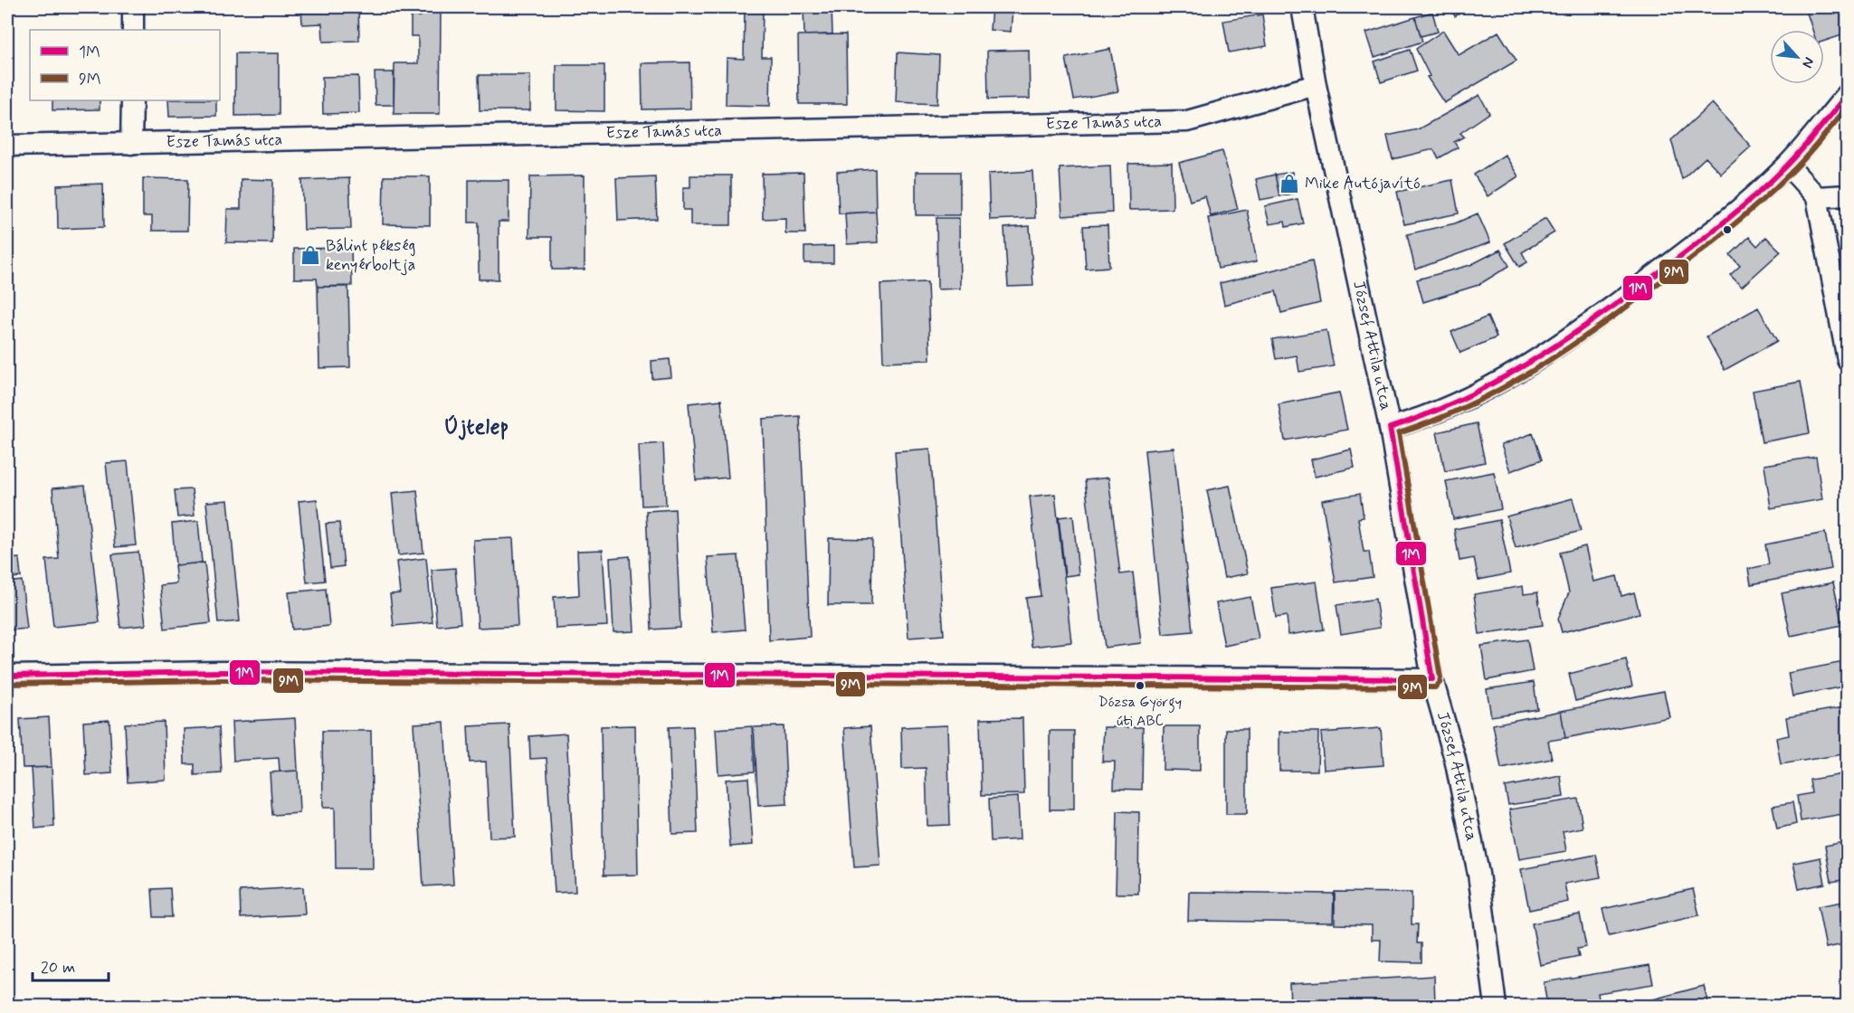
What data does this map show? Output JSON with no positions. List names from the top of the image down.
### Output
{
  "streets": {
    "street": ["Esze Tamás utca", "József Attila utca"]
  },
  "crossings": [
    ["Esze Tamás utca", "József Attila utca"]
  ],
  "districts": ["Újtelep"],
  "places": {
    "shop": ["Mike Autójavító", "Bálint pékség kenyérboltja"],
    "other": ["Dózsa György úti ABC"]
  },
  "lines": ["transit line 1M", "transit line 9M"],
  "legend": ["1M", "9M"],
  "scale_bar": "20 m",
  "north": "bottom right"
}
